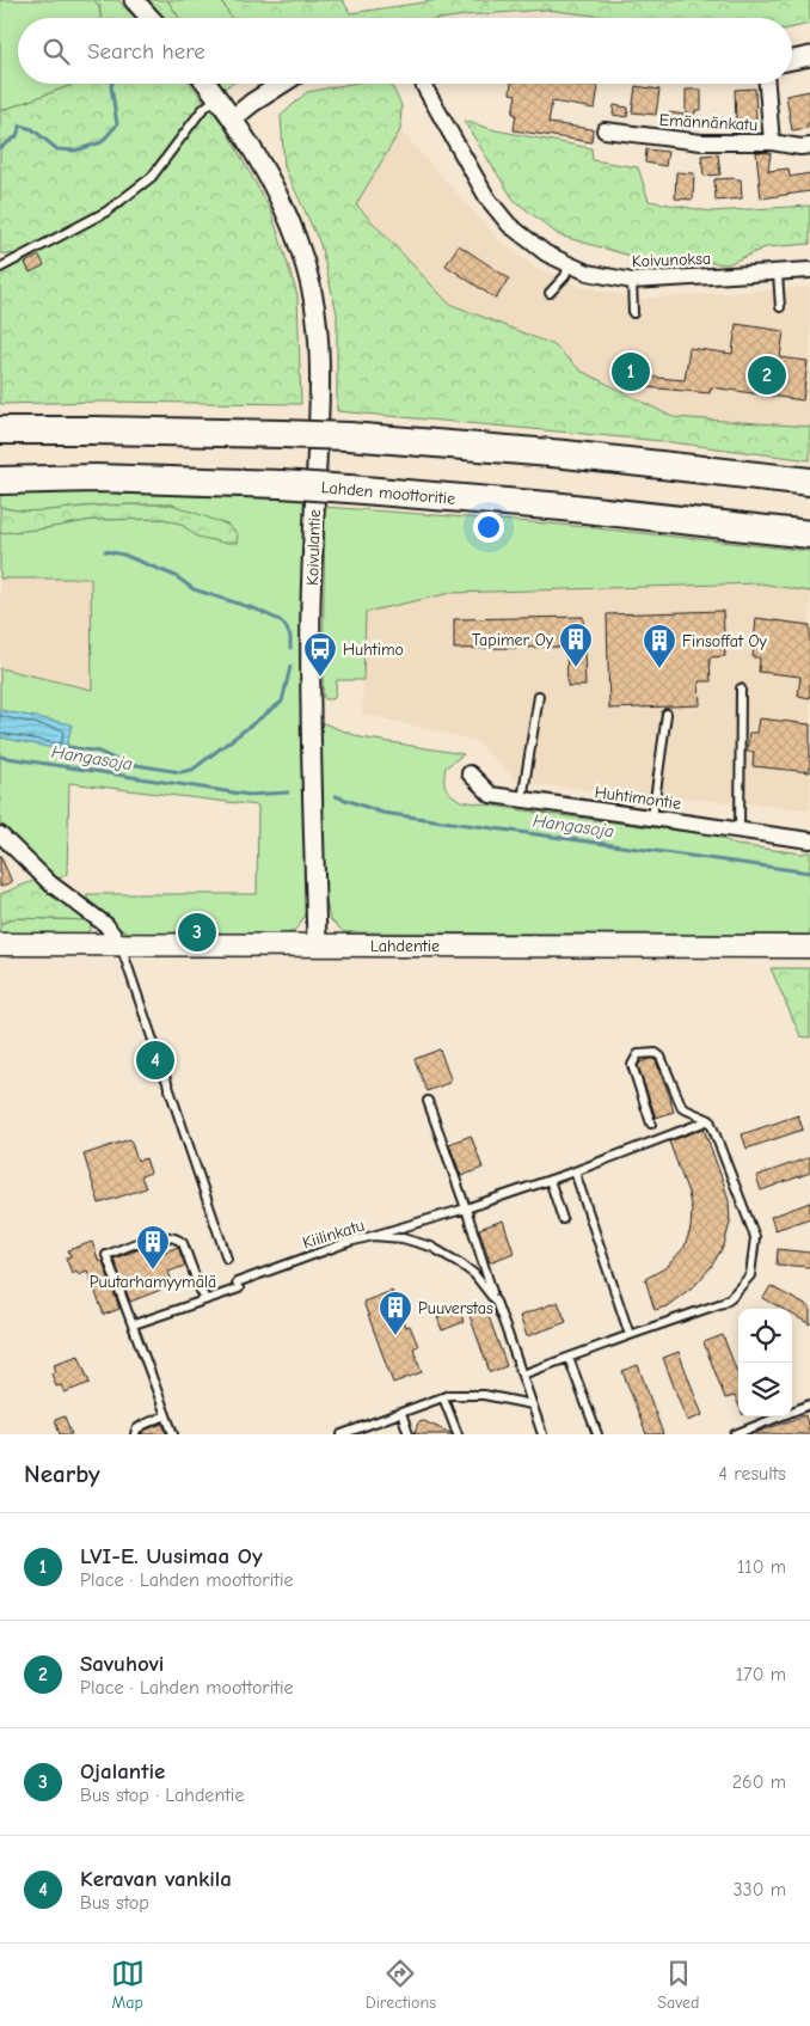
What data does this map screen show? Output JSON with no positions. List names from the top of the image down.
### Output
{
  "streets": {
    "highway": ["Lahden moottoritie"],
    "main road": ["Lahdentie"],
    "street": [
      "Emännänkatu",
      "Koivunoksa",
      "Koivulantie",
      "Huhtimontie"
    ],
    "lane": ["Kiilinkatu"]
  },
  "crossings": [
    ["Koivulantie", "Lahdentie"]
  ],
  "water": ["Hangasoja"],
  "places": {
    "building": [
      "Tapimer Oy",
      "Finsoffat Oy",
      "Puutarhamyymälä",
      "Puuverstas"
    ],
    "bus stop": ["Huhtimo"]
  },
  "page": {
    "search": "Search here",
    "pins": [
      "1",
      "2",
      "3",
      "4"
    ],
    "heading": ["Nearby", "4 results"],
    "list": [
      {
        "mark": "1",
        "name": "LVI-E. Uusimaa Oy",
        "note": "Place · Lahden moottoritie",
        "value": "110 m"
      },
      {
        "mark": "2",
        "name": "Savuhovi",
        "note": "Place · Lahden moottoritie",
        "value": "170 m"
      },
      {
        "mark": "3",
        "name": "Ojalantie",
        "note": "Bus stop · Lahdentie",
        "value": "260 m"
      },
      {
        "mark": "4",
        "name": "Keravan vankila",
        "note": "Bus stop",
        "value": "330 m"
      }
    ],
    "nav": ["Map", "Directions", "Saved"]
  }
}
